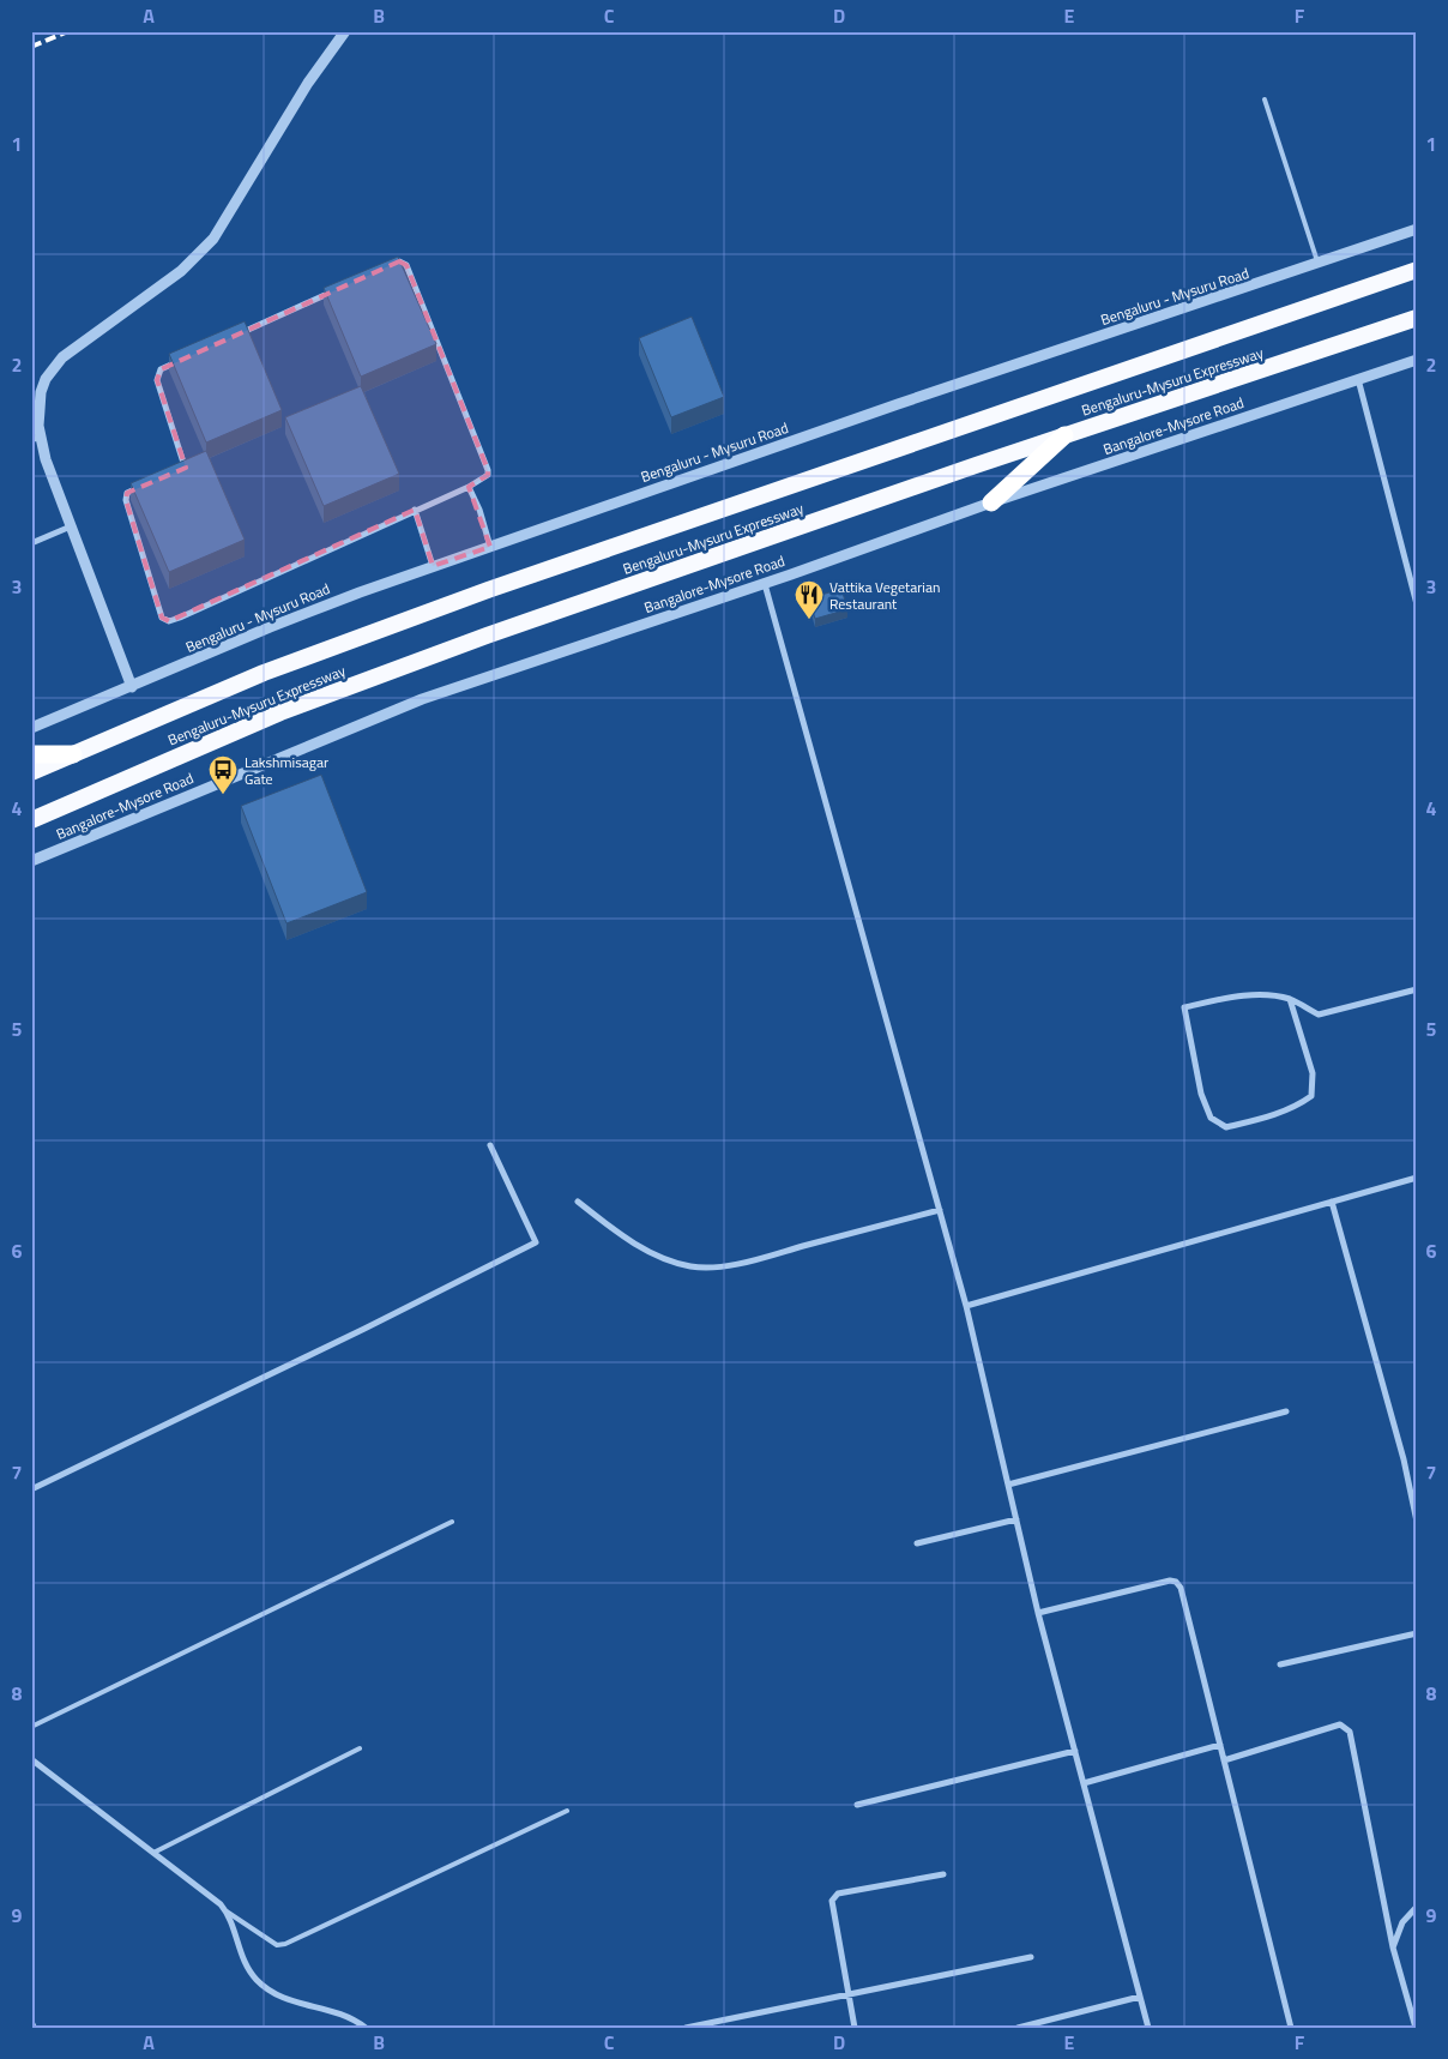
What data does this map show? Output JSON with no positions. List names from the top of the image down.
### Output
{
  "streets": {
    "highway": ["Bengaluru-Mysuru Expressway"],
    "street": ["Bengaluru - Mysuru Road", "Bangalore-Mysore Road"]
  },
  "places": {
    "restaurant": ["Vattika Vegetarian Restaurant"],
    "bus stop": ["Lakshmisagar Gate"]
  },
  "grid": {
    "columns": [
      "A",
      "B",
      "C",
      "D",
      "E",
      "F"
    ],
    "rows": [
      "1",
      "2",
      "3",
      "4",
      "5",
      "6",
      "7",
      "8",
      "9"
    ]
  }
}
